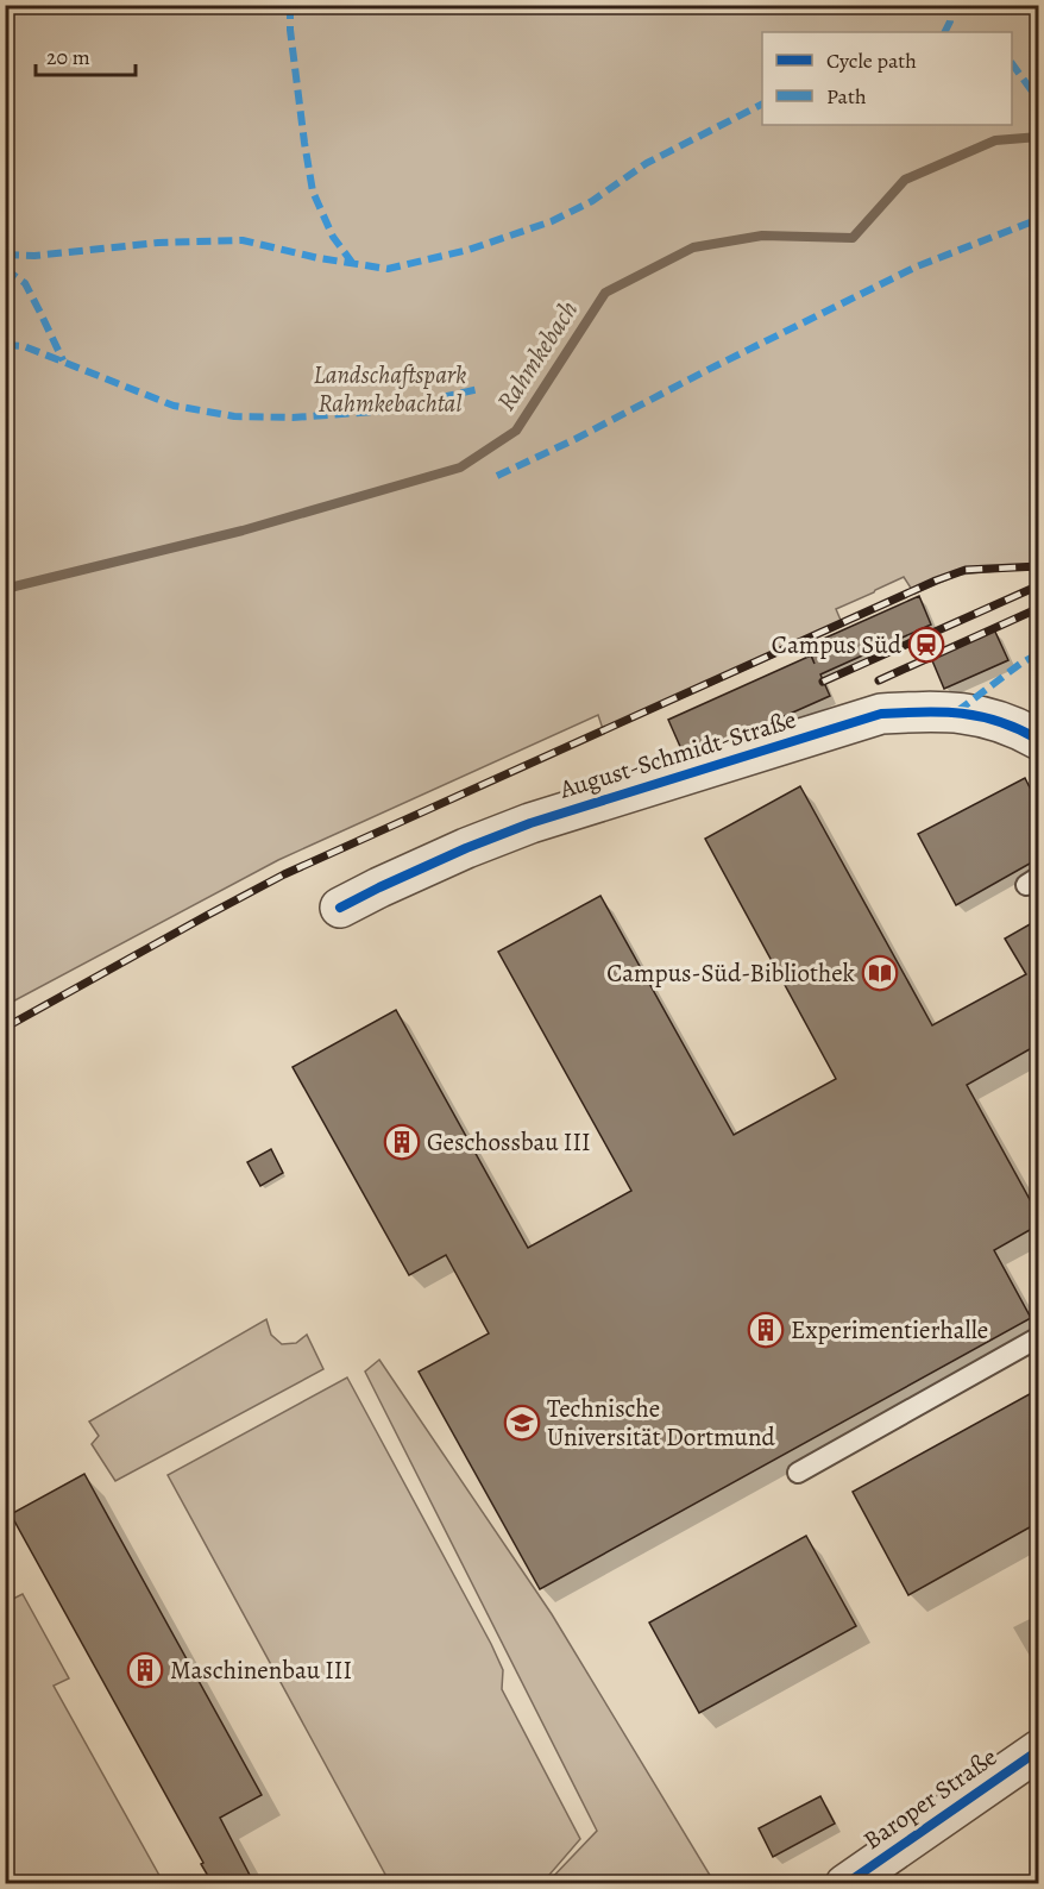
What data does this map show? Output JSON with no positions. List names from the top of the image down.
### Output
{
  "streets": {
    "street": ["August-Schmidt-Straße", "Baroper Straße"]
  },
  "water": ["Rahmkebach"],
  "parks": ["Landschaftspark Rahmkebachtal"],
  "places": {
    "station": ["Campus Süd"],
    "library": ["Campus-Süd-Bibliothek"],
    "building": ["Geschossbau III", "Experimentierhalle", "Maschinenbau III"],
    "school or university": ["Technische Universität Dortmund"]
  },
  "legend": ["Cycle path", "Path"],
  "scale_bar": "20 m"
}
